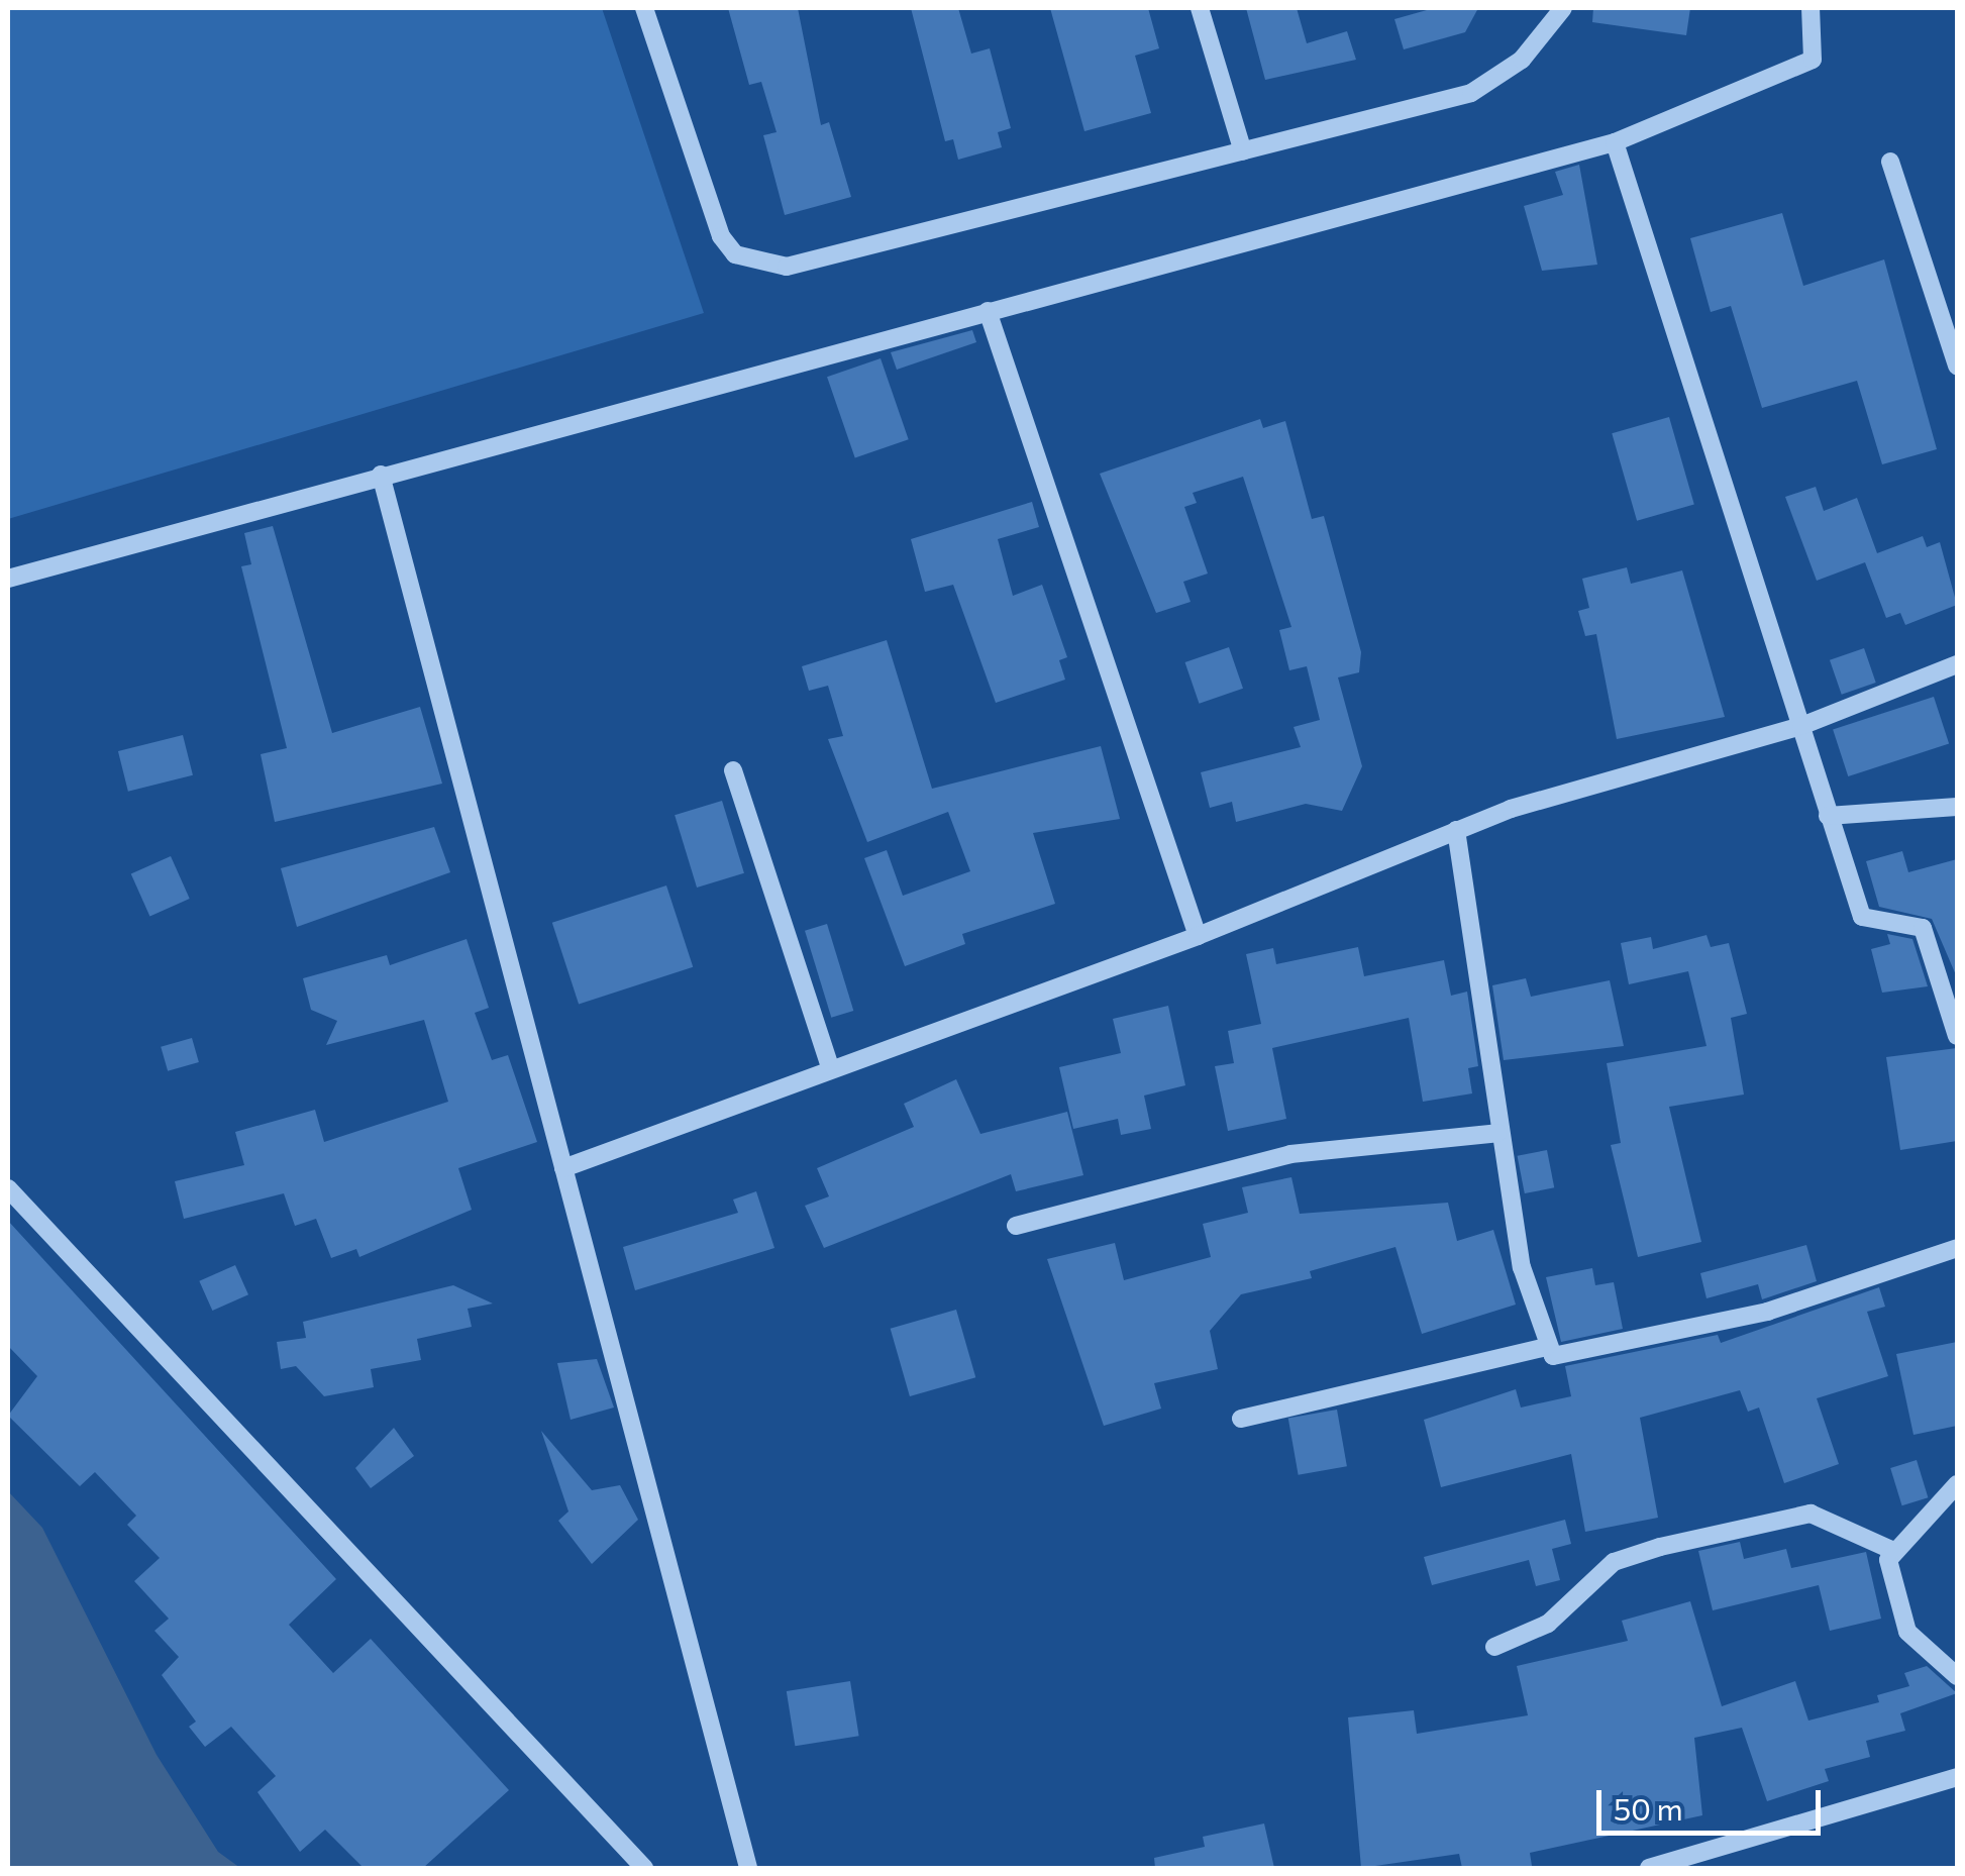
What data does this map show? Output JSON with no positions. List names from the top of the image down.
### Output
{
  "scale_bar": "50 m"
}
